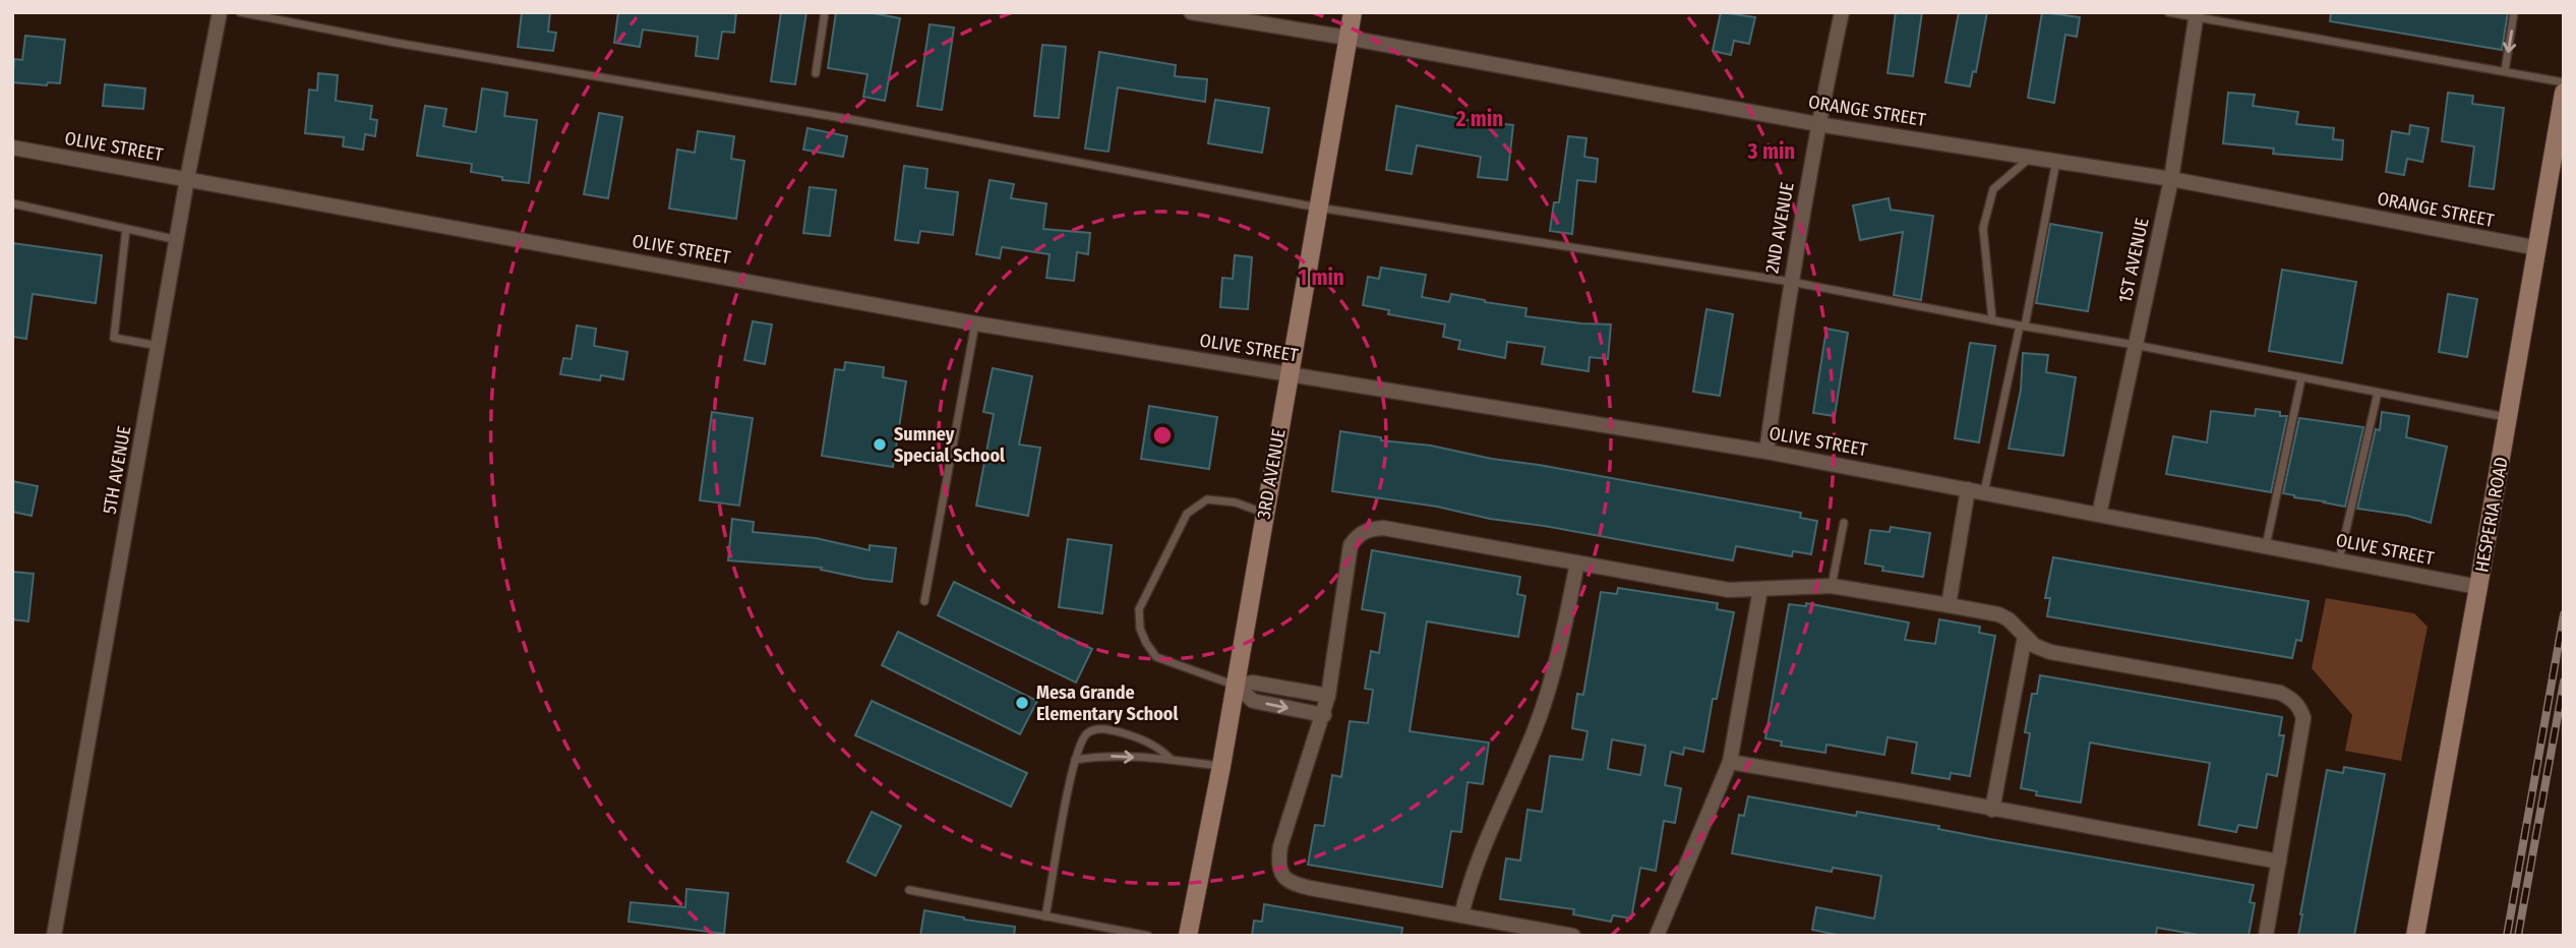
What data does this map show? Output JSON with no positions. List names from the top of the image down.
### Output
{
  "streets": {
    "street": [
      "ORANGE STREET",
      "OLIVE STREET",
      "2ND AVENUE",
      "1ST AVENUE",
      "5TH AVENUE",
      "3RD AVENUE",
      "HESPERIA ROAD"
    ]
  },
  "crossings": [
    ["ORANGE STREET", "2ND AVENUE"],
    ["ORANGE STREET", "1ST AVENUE"],
    ["ORANGE STREET", "3RD AVENUE"],
    ["ORANGE STREET", "HESPERIA ROAD"],
    ["OLIVE STREET", "2ND AVENUE"],
    ["OLIVE STREET", "1ST AVENUE"],
    ["OLIVE STREET", "5TH AVENUE"],
    ["OLIVE STREET", "3RD AVENUE"],
    ["OLIVE STREET", "HESPERIA ROAD"]
  ],
  "places": ["Sumney Special School", "Mesa Grande Elementary School"],
  "rings": ["2 min", "3 min", "1 min"]
}
